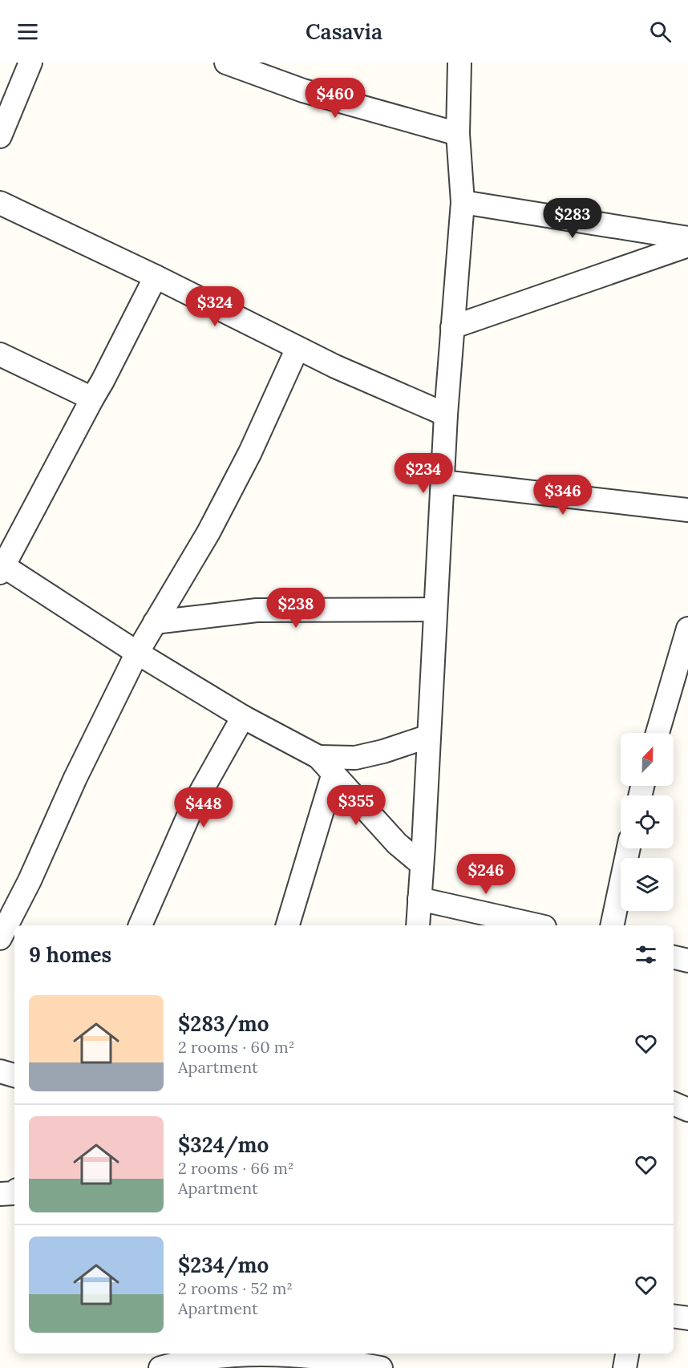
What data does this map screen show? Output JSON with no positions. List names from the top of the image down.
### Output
{
  "north": "top right",
  "page": {
    "header": "Casavia",
    "price": [
      "$460",
      "$283",
      "$324",
      "$234",
      "$346",
      "$238",
      "$355",
      "$448",
      "$246"
    ],
    "heading": "9 homes",
    "list": [
      {
        "name": "$283/mo",
        "note": "2 rooms · 60 m² · Apartment"
      },
      {
        "name": "$324/mo",
        "note": "2 rooms · 66 m² · Apartment"
      },
      {
        "name": "$234/mo",
        "note": "2 rooms · 52 m² · Apartment"
      }
    ]
  }
}
